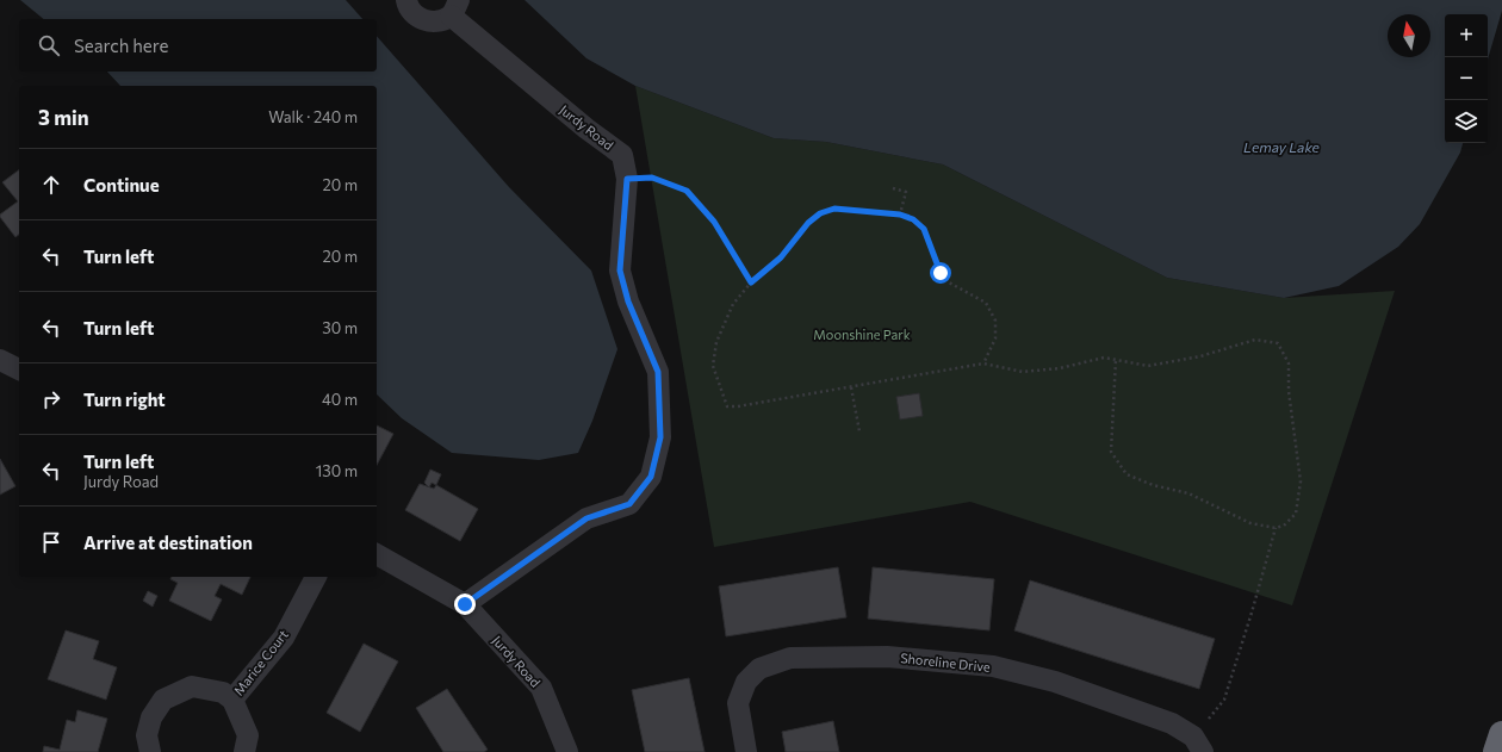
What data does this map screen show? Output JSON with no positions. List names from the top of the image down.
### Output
{
  "streets": {
    "street": ["Jurdy Road", "Marice Court", "Shoreline Drive"]
  },
  "water": ["Lemay Lake"],
  "parks": ["Moonshine Park"],
  "north": "top",
  "page": {
    "map_buttons": ["+", "−"],
    "search": "Search here",
    "heading": ["3 min", "Walk · 240 m"],
    "list": [
      ["Continue", "20 m"],
      ["Turn left", "20 m"],
      ["Turn left", "30 m"],
      ["Turn right", "40 m"],
      ["Turn left", "Jurdy Road", "130 m"],
      "Arrive at destination"
    ]
  }
}
